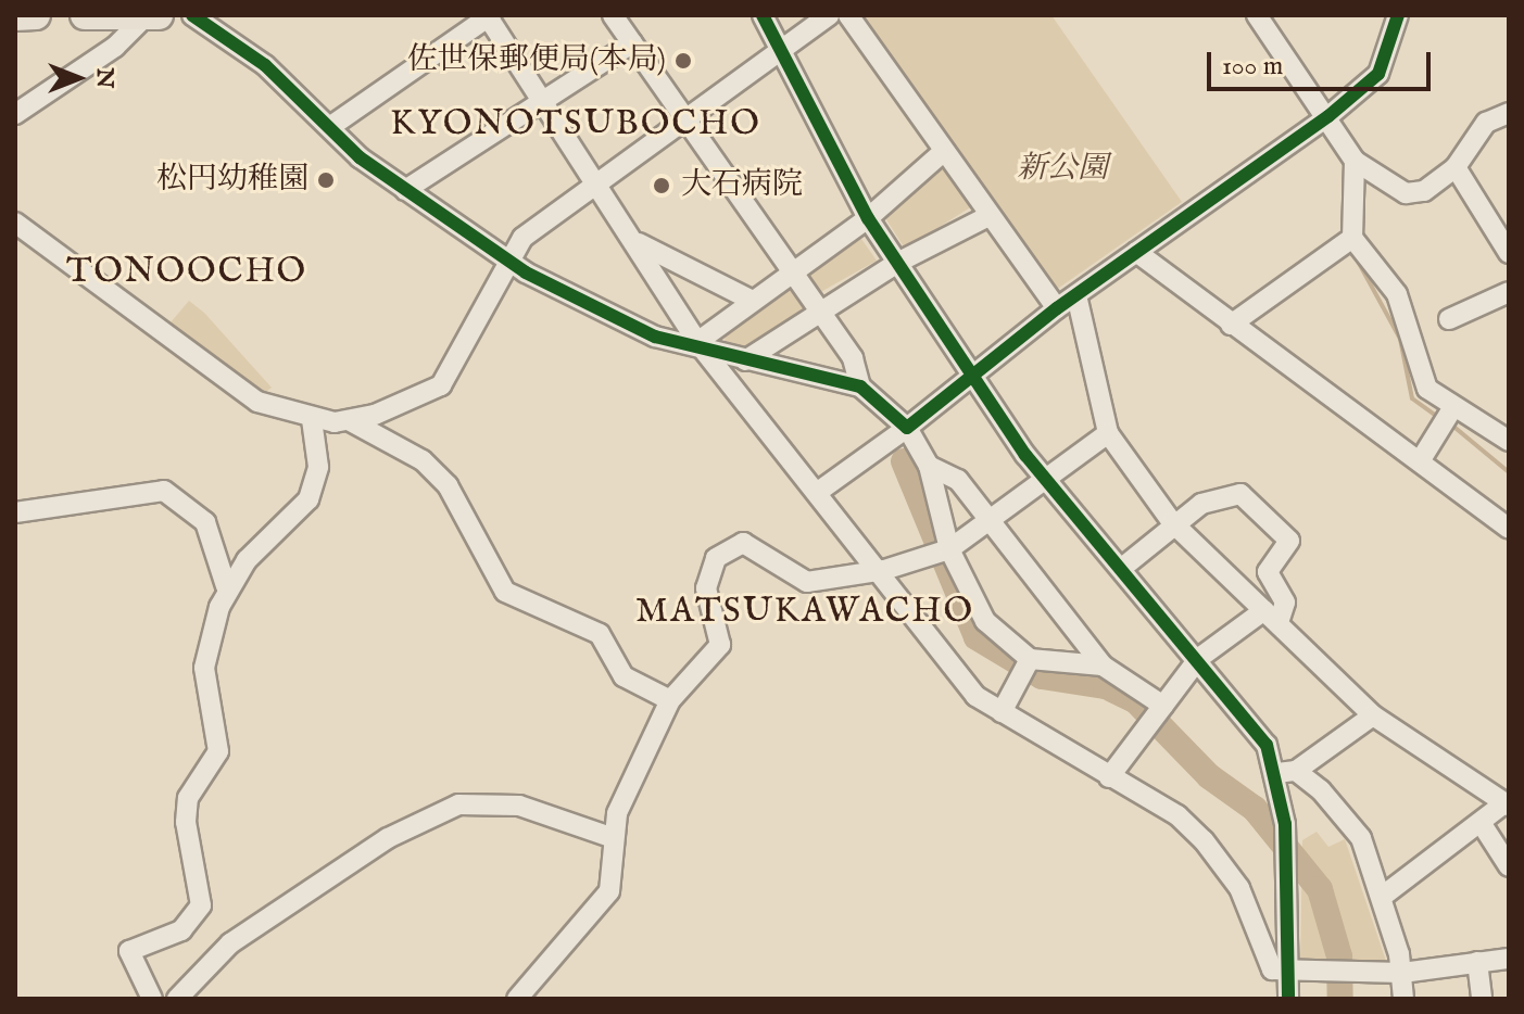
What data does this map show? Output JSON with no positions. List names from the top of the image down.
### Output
{
  "districts": ["KYONOTSUBOCHO", "TONOOCHO", "MATSUKAWACHO"],
  "parks": ["新公園"],
  "places": ["佐世保郵便局(本局)", "松円幼稚園", "大石病院"],
  "scale_bar": "100 m",
  "north": "right"
}
